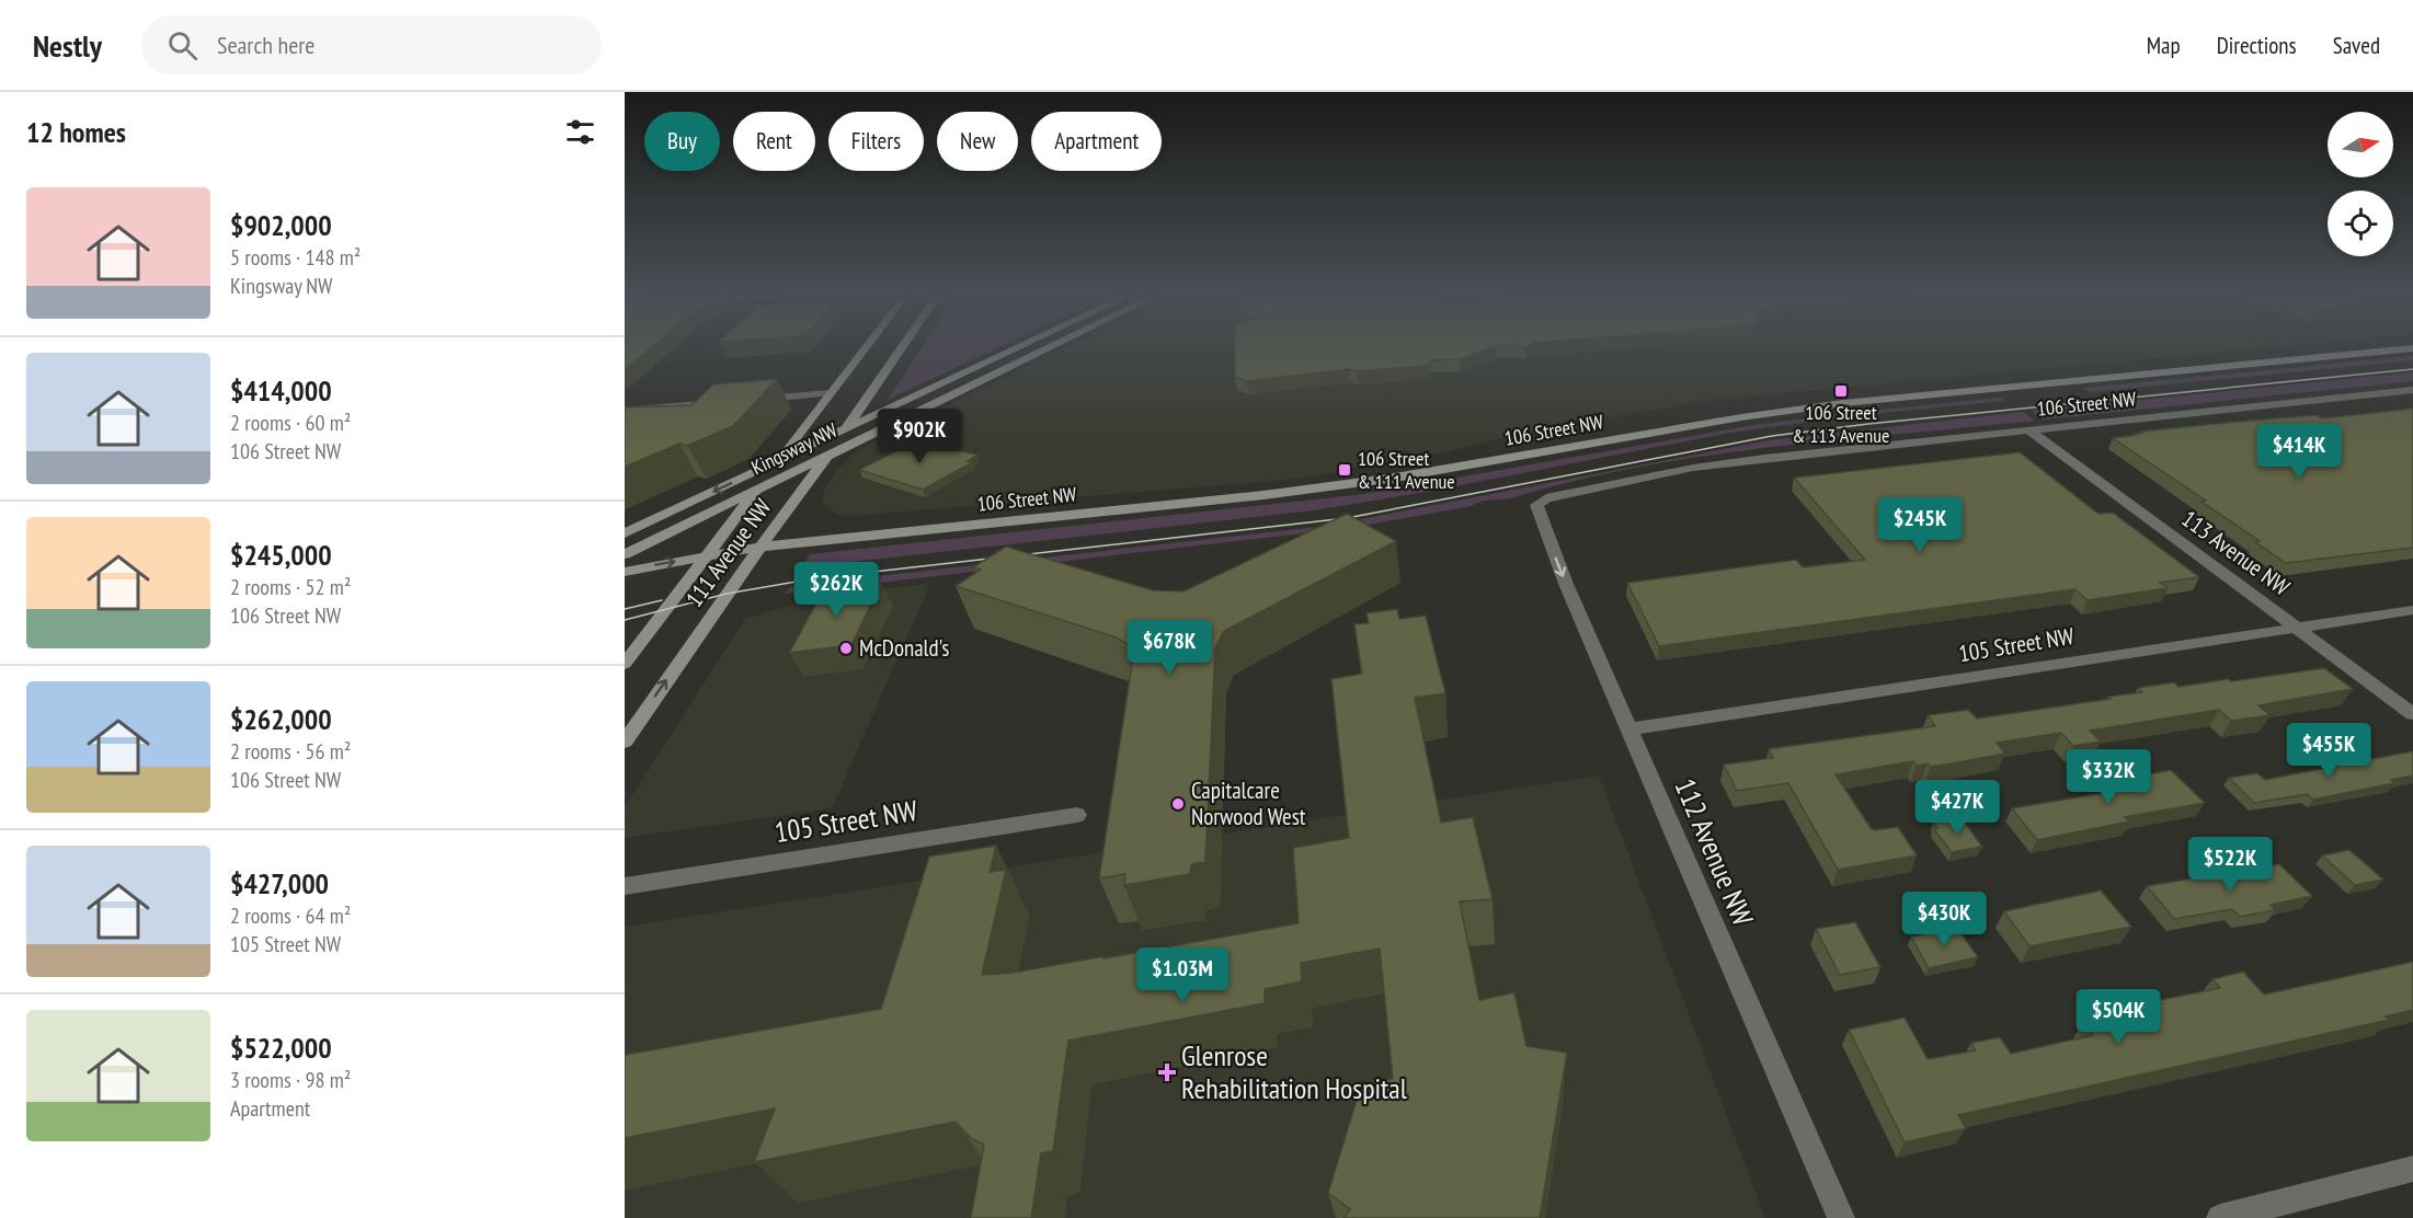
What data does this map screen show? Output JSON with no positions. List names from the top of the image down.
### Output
{
  "streets": {
    "main road": ["106 Street NW", "Kingsway NW", "111 Avenue NW"],
    "street": ["113 Avenue NW", "105 Street NW", "112 Avenue NW"]
  },
  "crossings": [
    ["106 Street NW", "111 Avenue NW"],
    ["106 Street NW", "113 Avenue NW"],
    ["106 Street NW", "112 Avenue NW"],
    ["Kingsway NW", "111 Avenue NW"],
    ["113 Avenue NW", "105 Street NW"],
    ["105 Street NW", "112 Avenue NW"]
  ],
  "places": {
    "transit": ["106 Street & 113 Avenue", "106 Street & 111 Avenue"],
    "other": ["McDonald's", "Capitalcare Norwood West"],
    "health": ["Glenrose Rehabilitation Hospital"]
  },
  "north": "right",
  "page": {
    "header": "Nestly",
    "search": "Search here",
    "nav": ["Map", "Directions", "Saved"],
    "heading": "12 homes",
    "chip": [
      "Buy",
      "Rent",
      "Filters",
      "New",
      "Apartment"
    ],
    "list": [
      {
        "name": "$902,000",
        "note": "5 rooms · 148 m² · Kingsway NW"
      },
      {
        "name": "$414,000",
        "note": "2 rooms · 60 m² · 106 Street NW"
      },
      {
        "name": "$245,000",
        "note": "2 rooms · 52 m² · 106 Street NW"
      },
      {
        "name": "$262,000",
        "note": "2 rooms · 56 m² · 106 Street NW"
      },
      {
        "name": "$427,000",
        "note": "2 rooms · 64 m² · 105 Street NW"
      },
      {
        "name": "$522,000",
        "note": "3 rooms · 98 m² · Apartment"
      }
    ],
    "price": [
      "$902K",
      "$414K",
      "$245K",
      "$262K",
      "$678K",
      "$455K",
      "$332K",
      "$427K",
      "$522K",
      "$430K",
      "$1.03M",
      "$504K"
    ]
  }
}
